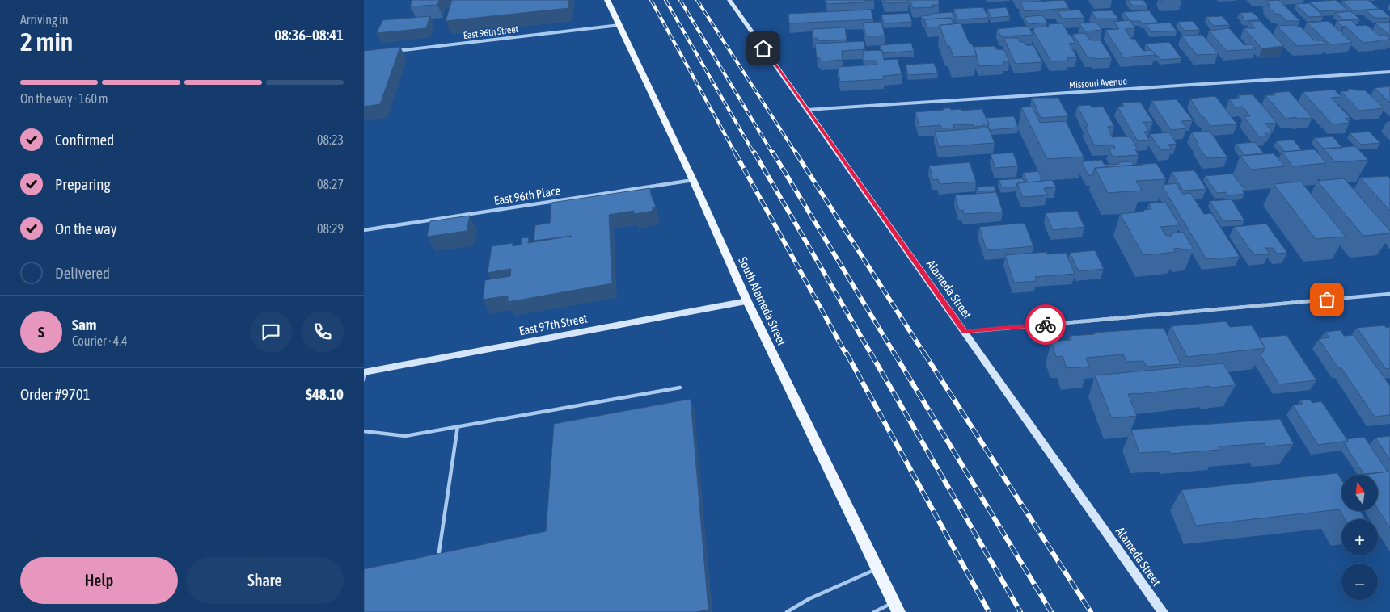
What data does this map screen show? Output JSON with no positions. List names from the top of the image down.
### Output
{
  "streets": {
    "main road": ["South Alameda Street"],
    "street": [
      "East 96th Street",
      "Missouri Avenue",
      "East 96th Place",
      "Alameda Street",
      "East 97th Street"
    ]
  },
  "crossings": [
    ["East 96th Street", "South Alameda Street"],
    ["Missouri Avenue", "Alameda Street"],
    ["East 96th Place", "South Alameda Street"],
    ["South Alameda Street", "East 97th Street"]
  ],
  "north": "top",
  "page": {
    "heading": ["2 min", "Arriving in", "08:36–08:41"],
    "panel": [
      "Sam",
      "Courier · 4.4",
      "Order #9701",
      "$48.10"
    ],
    "bar": "On the way · 160 m",
    "list": [
      ["Confirmed", "08:23"],
      ["Preparing", "08:27"],
      ["On the way", "08:29"],
      "Delivered"
    ],
    "round": "S",
    "map_buttons": ["+", "−"],
    "buttons": ["Help", "Share"]
  }
}
